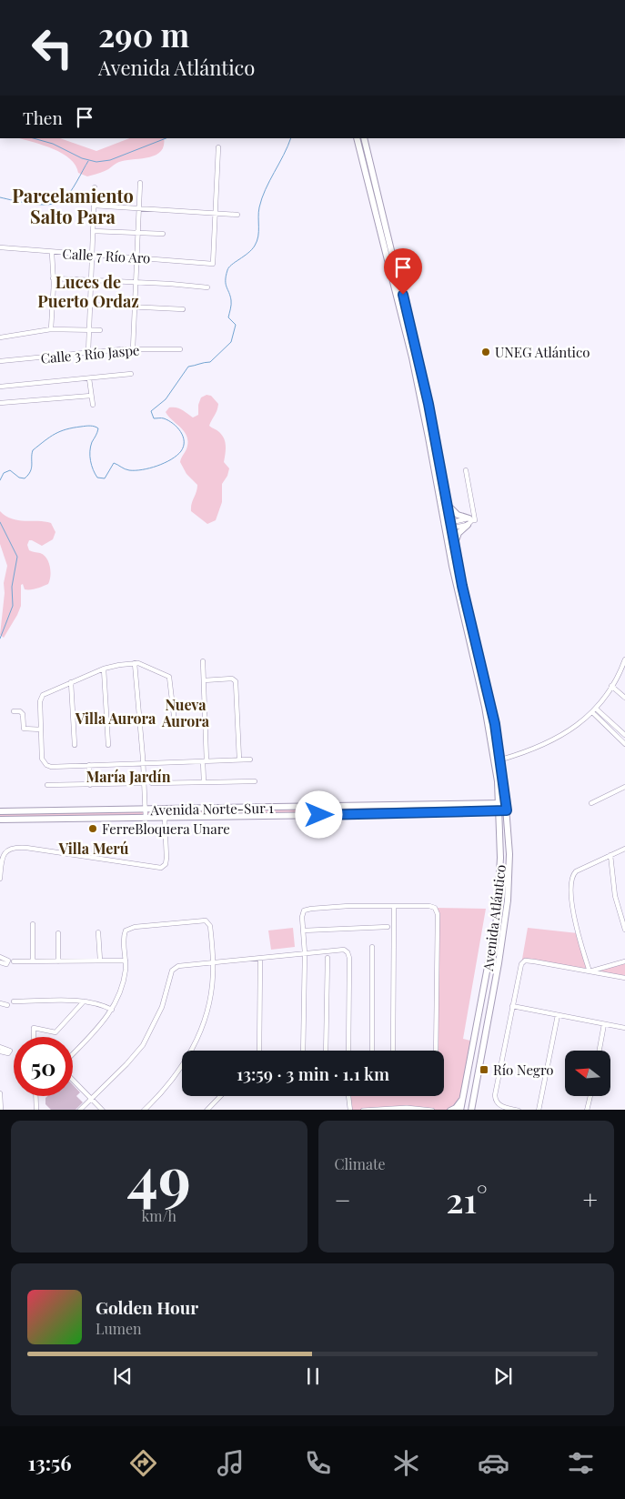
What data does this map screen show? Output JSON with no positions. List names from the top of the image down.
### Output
{
  "streets": {
    "main road": ["Avenida Norte-Sur 1", "Avenida Atlántico"],
    "street": ["Calle 7 Río Aro", "Calle 3 Río Jaspe"]
  },
  "crossings": [
    ["Avenida Norte-Sur 1", "Avenida Atlántico"]
  ],
  "districts": [
    "Parcelamiento Salto Para",
    "Luces de Puerto Ordaz",
    "Nueva Aurora",
    "Villa Aurora",
    "María Jardín",
    "Villa Merú"
  ],
  "places": {
    "other": ["UNEG Atlántico", "FerreBloquera Unare"],
    "transit": ["Río Negro"]
  },
  "north": "left",
  "page": {
    "turn": ["290 m", "Avenida Atlántico"],
    "then": "Then",
    "limit": "50",
    "trip": "13:59 · 3 min · 1.1 km",
    "tile": [
      ["49", "km/h"],
      "Climate"
    ],
    "heat": ["−", "21°", "+"],
    "song": ["Golden Hour", "Lumen"],
    "tabs": "13:56"
  }
}
